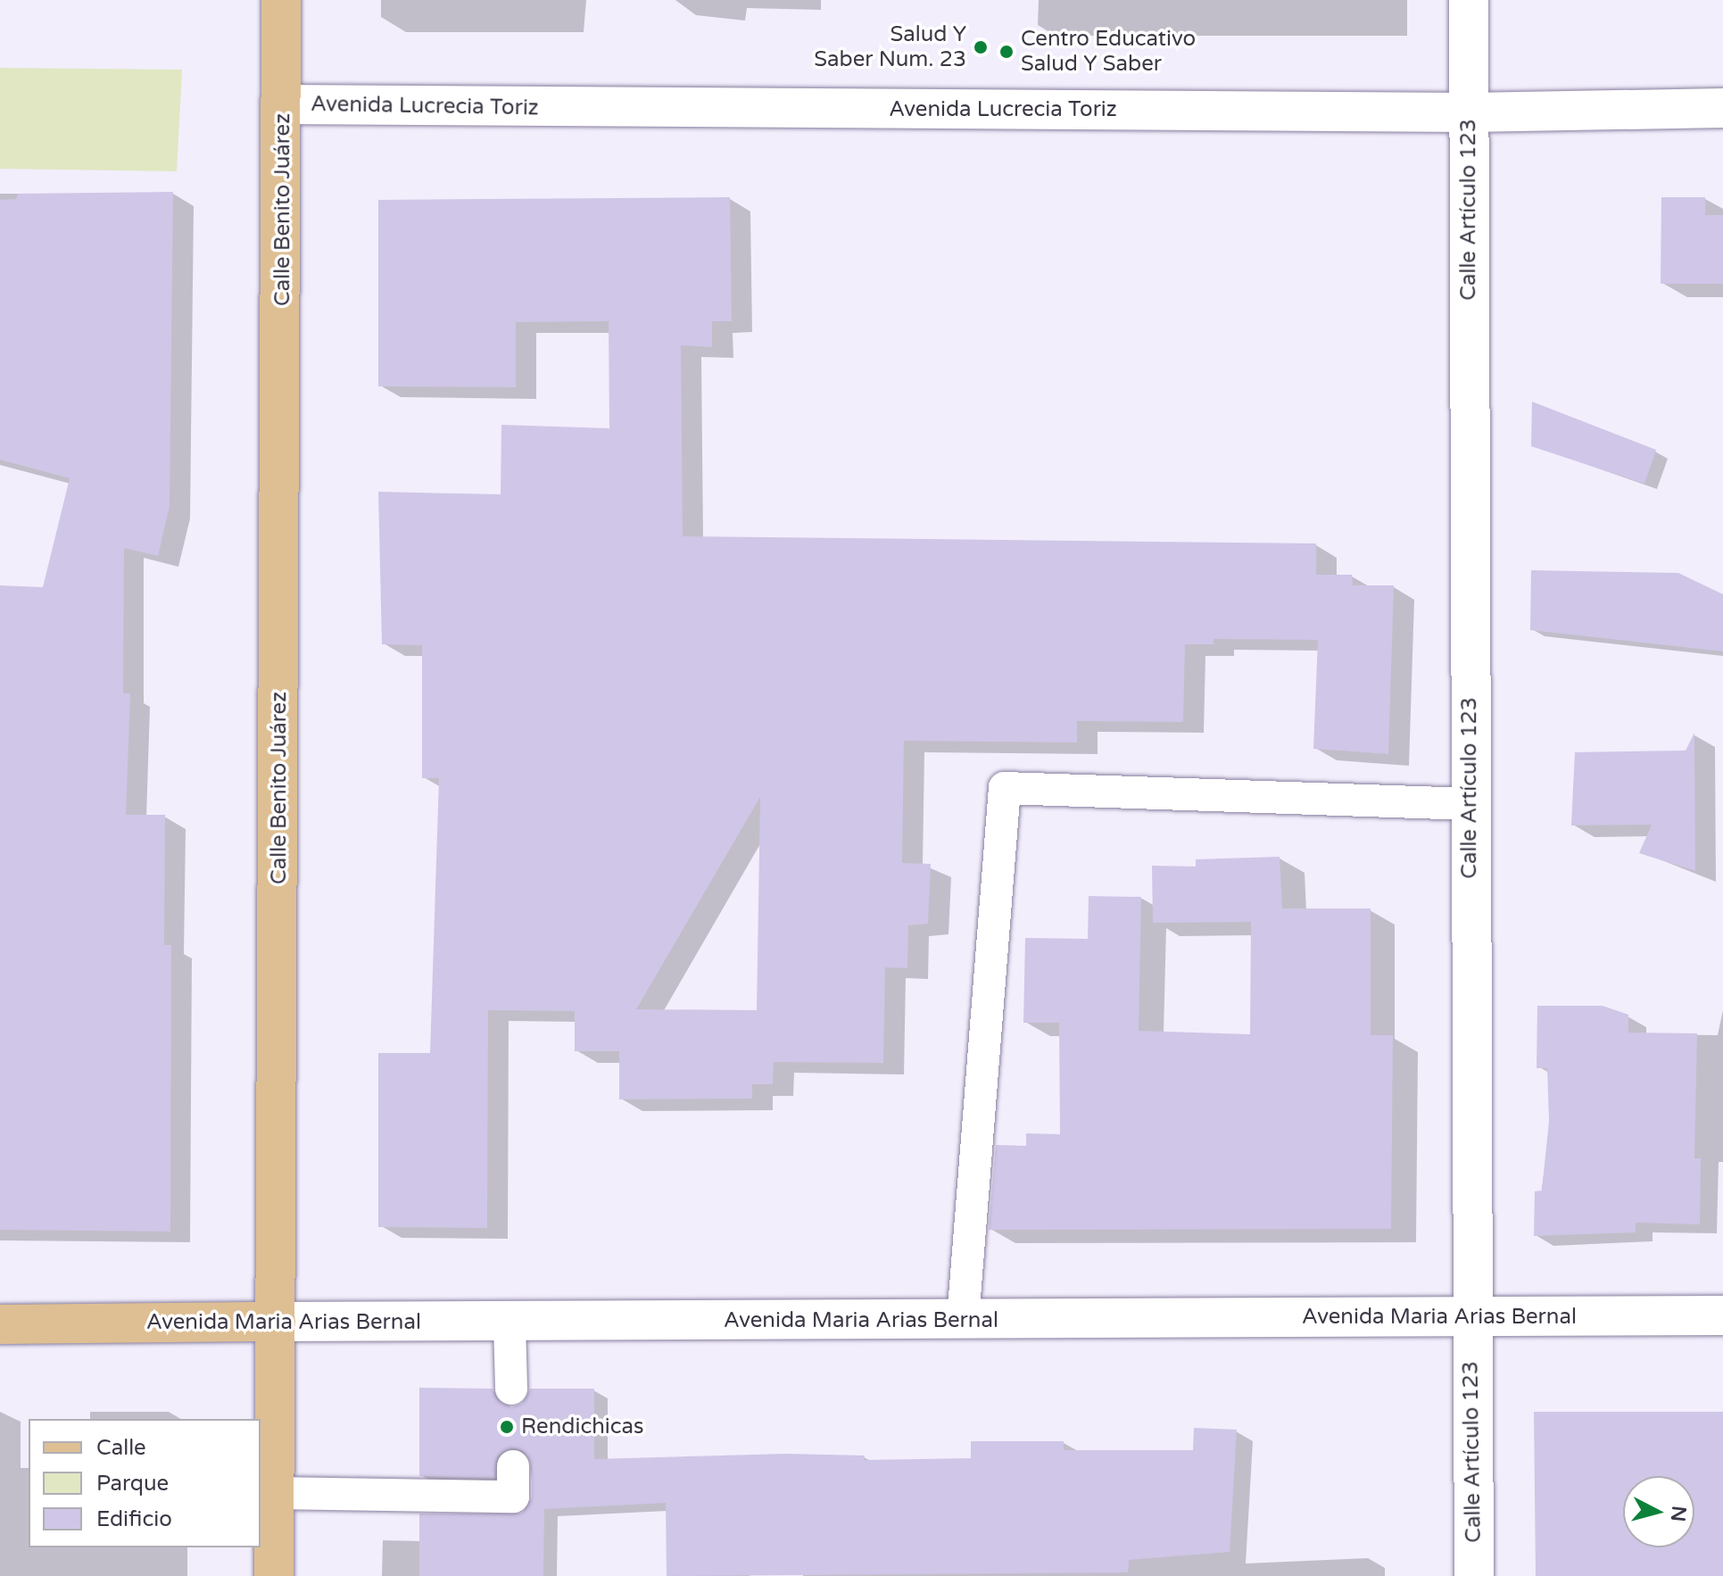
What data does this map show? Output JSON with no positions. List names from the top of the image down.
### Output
{
  "streets": {
    "main road": ["Calle Benito Juárez", "Avenida Maria Arias Bernal"],
    "street": ["Avenida Lucrecia Toriz", "Calle Artículo 123"]
  },
  "crossings": [
    ["Avenida Lucrecia Toriz", "Calle Benito Juárez"],
    ["Avenida Lucrecia Toriz", "Calle Artículo 123"],
    ["Calle Benito Juárez", "Avenida Maria Arias Bernal"],
    ["Calle Artículo 123", "Avenida Maria Arias Bernal"]
  ],
  "places": ["Salud Y Saber Num. 23", "Centro Educativo Salud Y Saber", "Rendichicas"],
  "legend": ["Calle", "Parque", "Edificio"],
  "north": "right"
}
